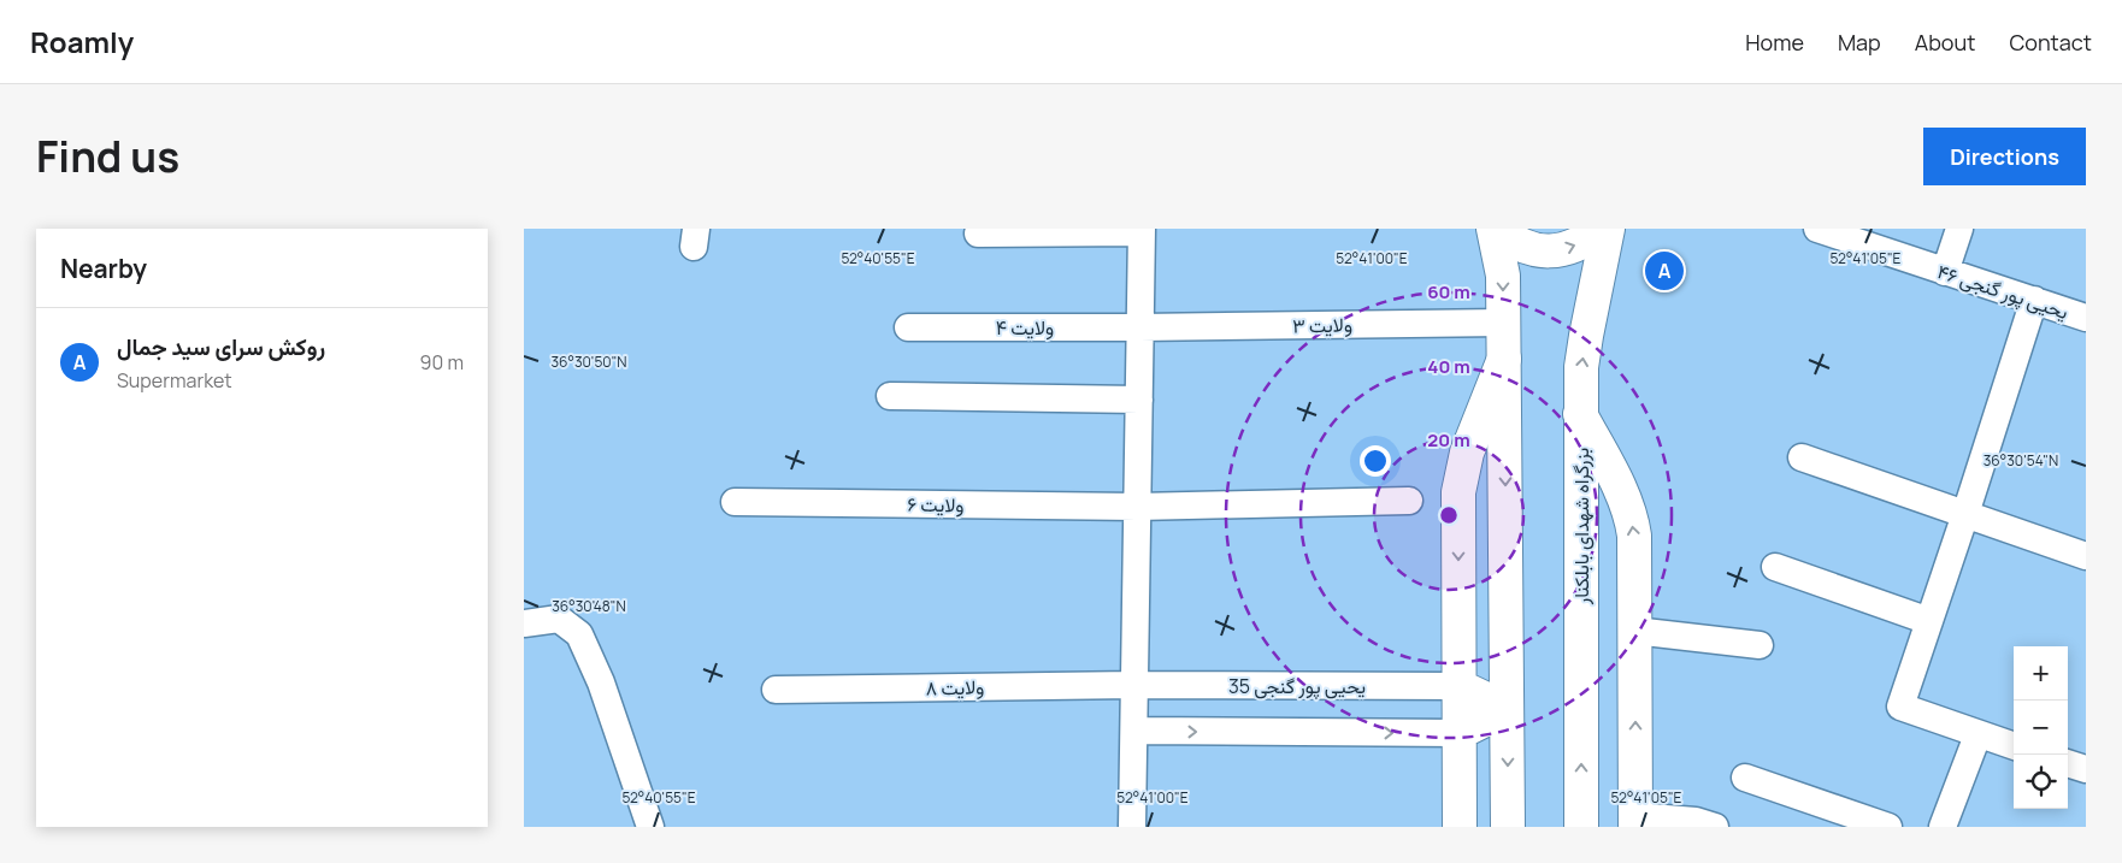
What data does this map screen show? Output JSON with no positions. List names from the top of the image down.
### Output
{
  "streets": {
    "main road": ["بزرگراه شهدای بابلکنار"],
    "street": [
      "یحیی پور گنجی ۴۶",
      "ولایت ۳",
      "ولایت ۴",
      "ولایت ۶",
      "یحیی پور گنجی 35",
      "ولایت ۸"
    ]
  },
  "crossings": [
    ["ولایت ۳", "ولایت ۴"],
    ["یحیی پور گنجی 35", "ولایت ۸"]
  ],
  "page": {
    "header": "Roamly",
    "nav": [
      "Home",
      "Map",
      "About",
      "Contact"
    ],
    "title": "Find us",
    "buttons": "Directions",
    "heading": "Nearby",
    "pins": "A",
    "list": [
      {
        "mark": "A",
        "name": "روکش سرای سید جمال",
        "note": "Supermarket",
        "value": "90 m"
      }
    ],
    "map_buttons": ["+", "−"]
  },
  "coordinates": [
    "52°40'55\"E",
    "52°41'00\"E",
    "52°41'05\"E",
    "36°30'50\"N",
    "36°30'54\"N",
    "36°30'48\"N"
  ],
  "rings": ["60 m", "40 m", "20 m"]
}
